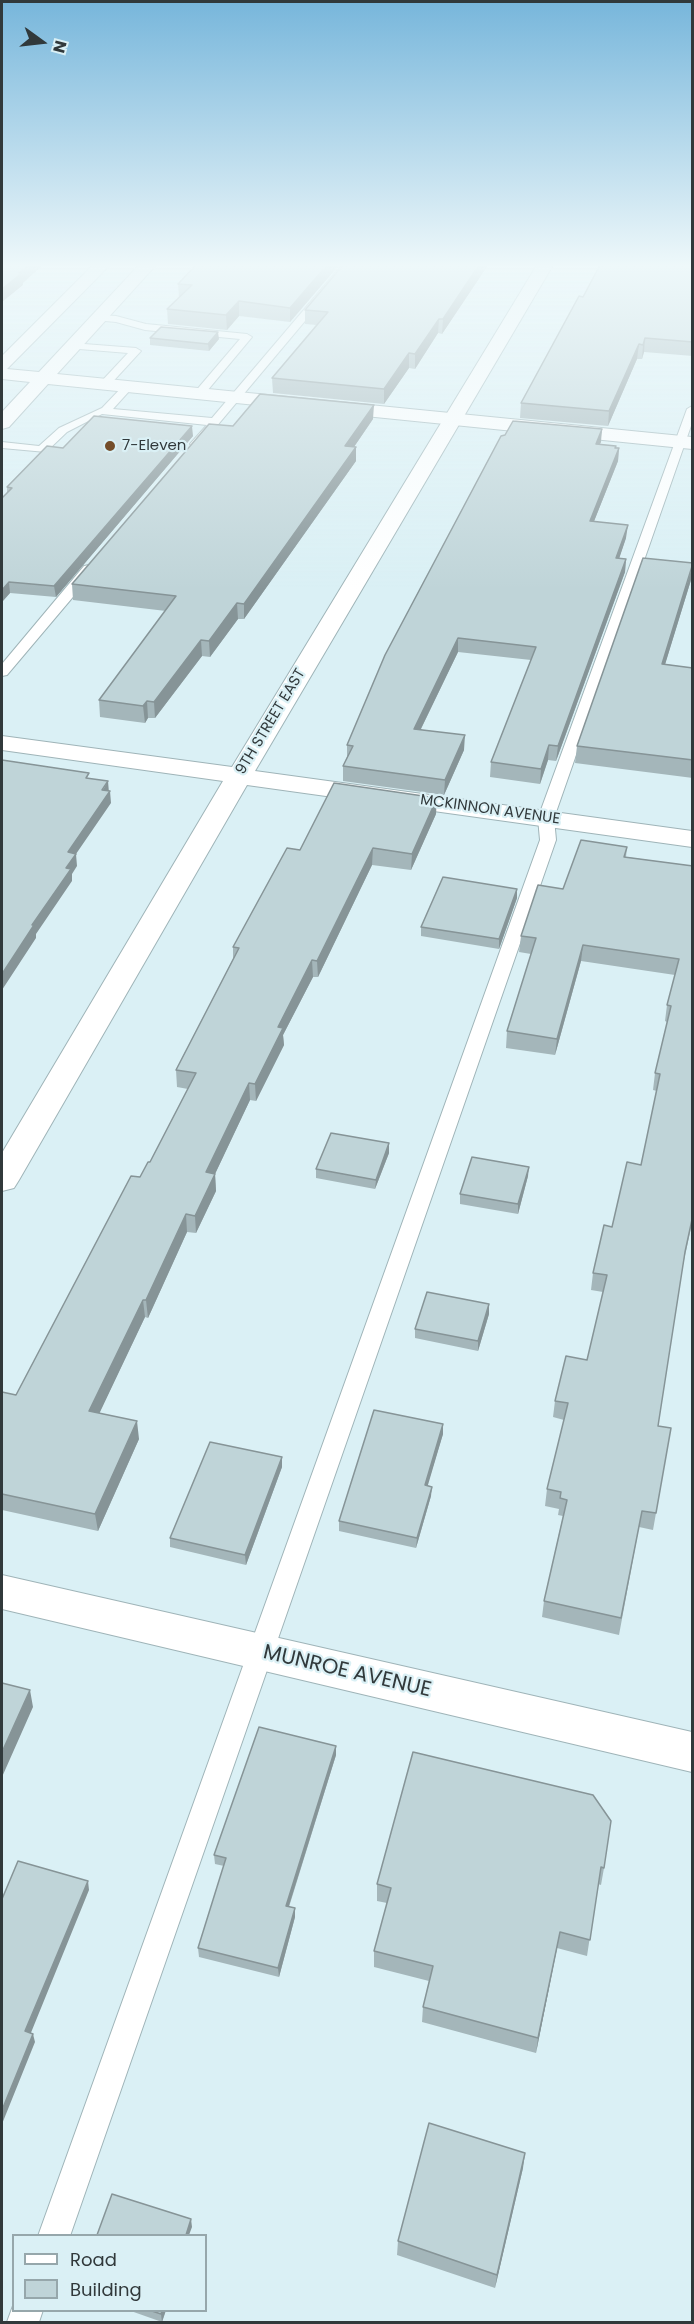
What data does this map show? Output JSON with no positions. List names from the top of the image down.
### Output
{
  "streets": {
    "street": ["9TH STREET EAST", "MCKINNON AVENUE", "MUNROE AVENUE"]
  },
  "crossings": [
    ["9TH STREET EAST", "MCKINNON AVENUE"]
  ],
  "places": ["7-Eleven"],
  "legend": ["Road", "Building"],
  "north": "right"
}
